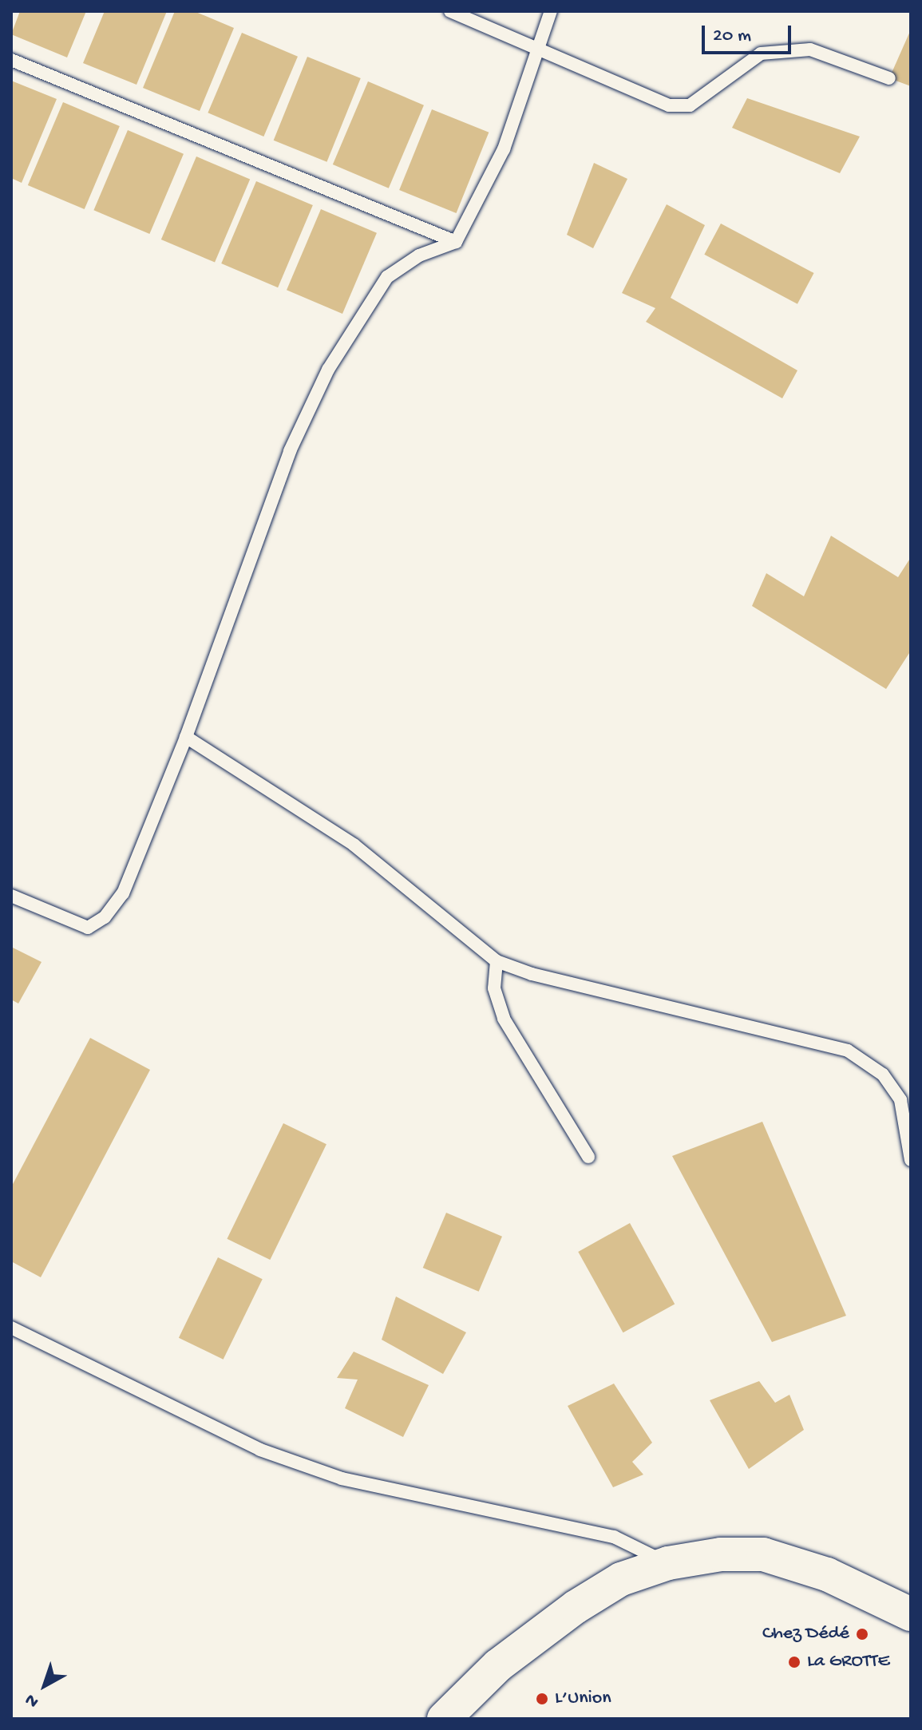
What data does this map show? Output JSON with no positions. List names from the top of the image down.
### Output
{
  "places": ["Chez Dédé", "La GROTTE", "L’Union"],
  "scale_bar": "20 m",
  "north": "bottom left"
}
